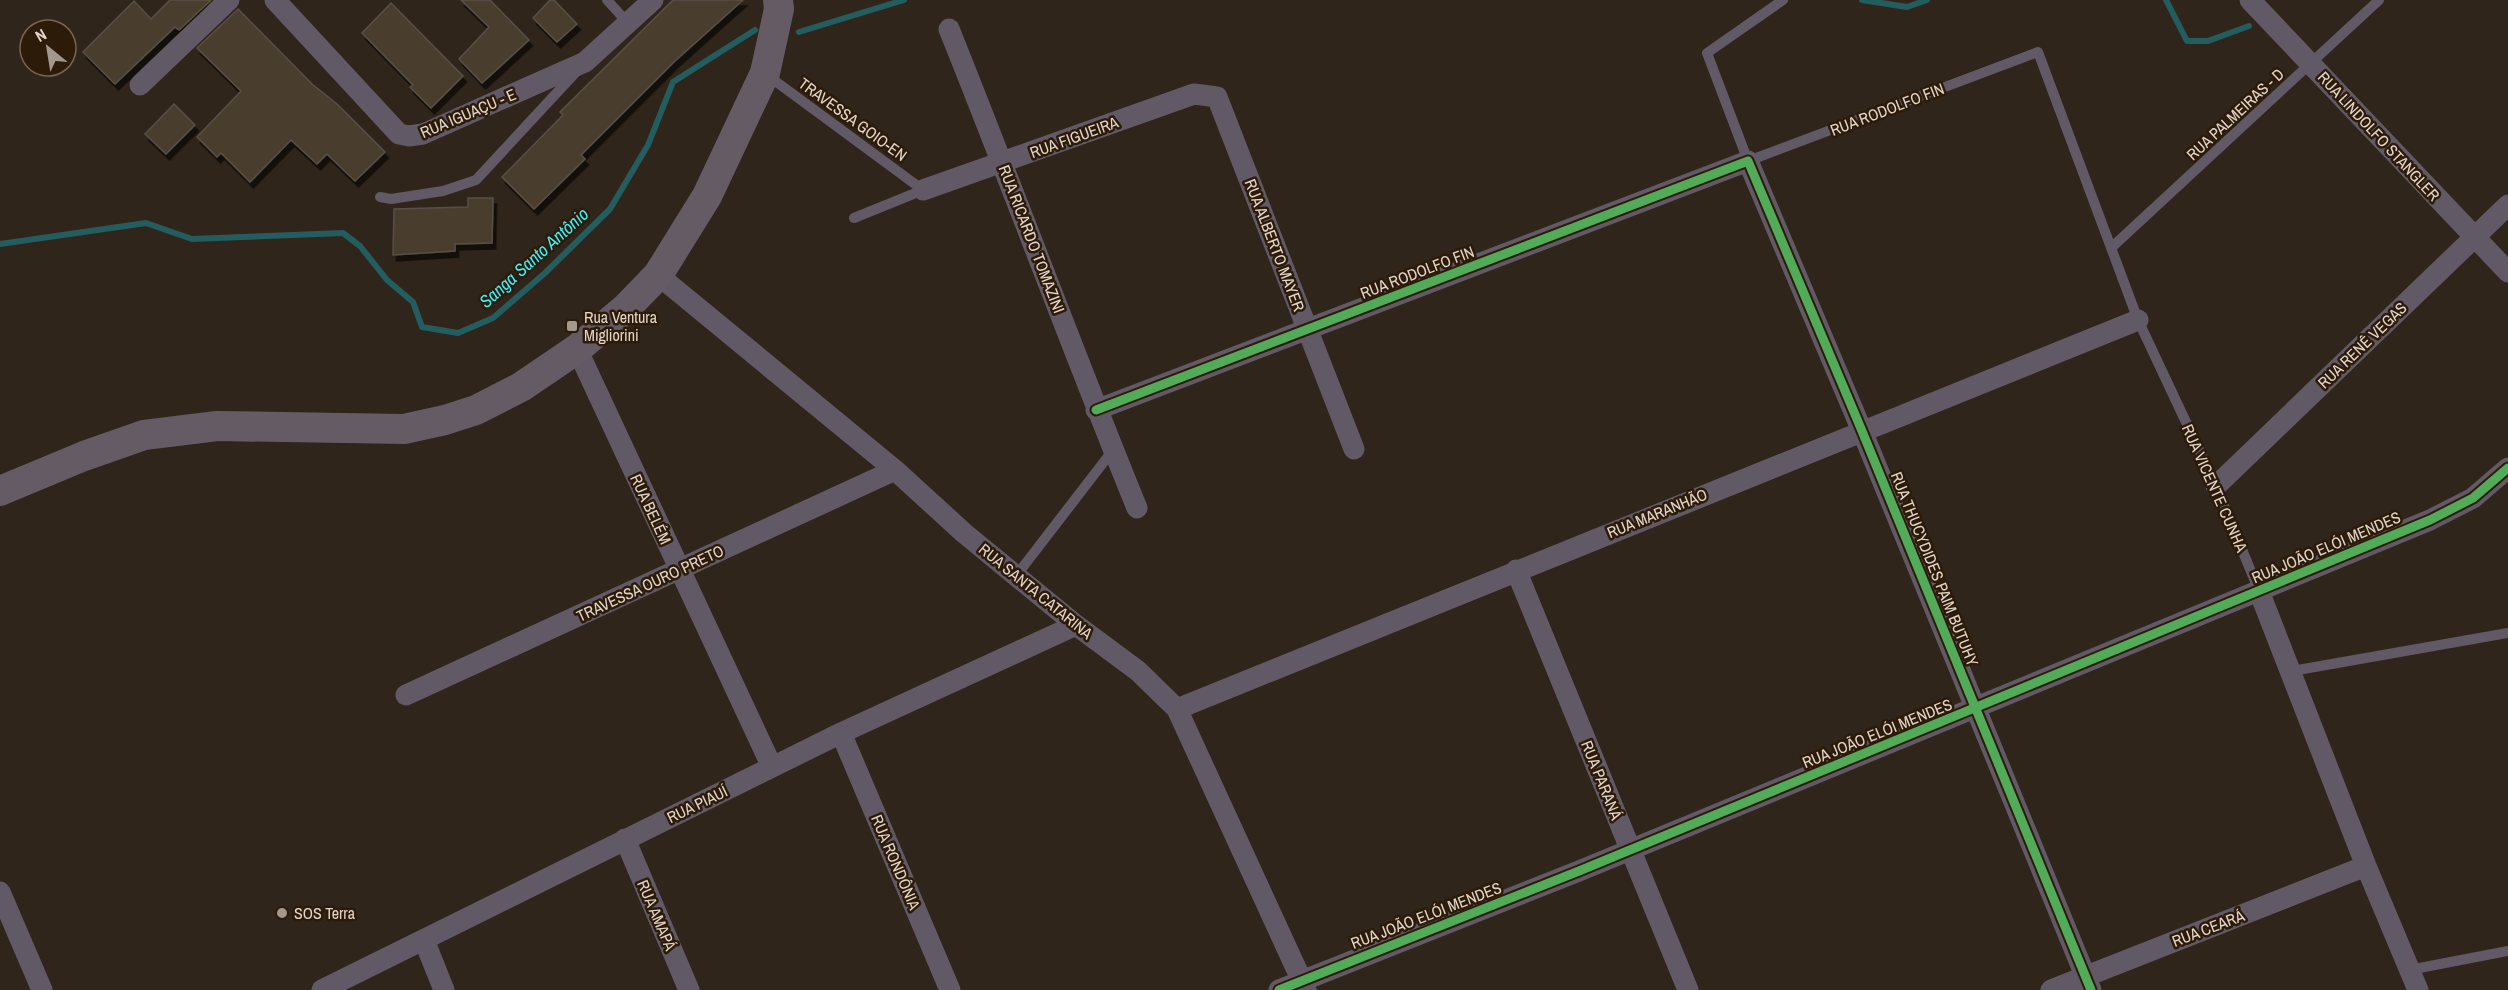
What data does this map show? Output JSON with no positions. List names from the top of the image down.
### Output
{
  "streets": {
    "street": [
      "RUA RODOLFO FIN",
      "RUA IGUAÇU - E",
      "RUA LINDOLFO STANGLER",
      "RUA FIGUEIRA",
      "RUA RICARDO TOMAZINI",
      "RUA ALBERTO MAYER",
      "RUA RENÊ VEGAS",
      "RUA VICENTE CUNHA",
      "RUA BELÉM",
      "RUA MARANHÃO",
      "RUA JOÃO ELÓI MENDES",
      "RUA THUCYDIDES PAIM BUTUHY",
      "TRAVESSA OURO PRETO",
      "RUA SANTA CATARINA",
      "RUA PARANÁ",
      "RUA PIAUÍ",
      "RUA RONDÔNIA",
      "RUA AMAPÁ",
      "RUA CEARÁ"
    ],
    "lane": ["RUA PALMEIRAS - D", "TRAVESSA GOIO-EN"]
  },
  "crossings": [
    ["RUA RODOLFO FIN", "RUA RICARDO TOMAZINI"],
    ["RUA RODOLFO FIN", "RUA ALBERTO MAYER"],
    ["RUA RODOLFO FIN", "RUA VICENTE CUNHA"],
    ["RUA RODOLFO FIN", "RUA THUCYDIDES PAIM BUTUHY"],
    ["RUA PALMEIRAS - D", "RUA LINDOLFO STANGLER"],
    ["RUA PALMEIRAS - D", "RUA VICENTE CUNHA"],
    ["TRAVESSA GOIO-EN", "RUA FIGUEIRA"],
    ["RUA LINDOLFO STANGLER", "RUA RENÊ VEGAS"],
    ["RUA FIGUEIRA", "RUA RICARDO TOMAZINI"],
    ["RUA FIGUEIRA", "RUA ALBERTO MAYER"],
    ["RUA RENÊ VEGAS", "RUA VICENTE CUNHA"],
    ["RUA VICENTE CUNHA", "RUA MARANHÃO"],
    ["RUA VICENTE CUNHA", "RUA JOÃO ELÓI MENDES"],
    ["RUA VICENTE CUNHA", "RUA CEARÁ"],
    ["RUA BELÉM", "TRAVESSA OURO PRETO"],
    ["RUA BELÉM", "RUA PIAUÍ"],
    ["RUA MARANHÃO", "RUA THUCYDIDES PAIM BUTUHY"],
    ["RUA MARANHÃO", "RUA SANTA CATARINA"],
    ["RUA MARANHÃO", "RUA PARANÁ"],
    ["RUA JOÃO ELÓI MENDES", "RUA THUCYDIDES PAIM BUTUHY"],
    ["RUA JOÃO ELÓI MENDES", "RUA SANTA CATARINA"],
    ["RUA JOÃO ELÓI MENDES", "RUA PARANÁ"],
    ["RUA THUCYDIDES PAIM BUTUHY", "RUA CEARÁ"],
    ["TRAVESSA OURO PRETO", "RUA SANTA CATARINA"],
    ["RUA SANTA CATARINA", "RUA PIAUÍ"],
    ["RUA PIAUÍ", "RUA RONDÔNIA"],
    ["RUA PIAUÍ", "RUA AMAPÁ"]
  ],
  "water": ["Sanga Santo Antônio"],
  "places": {
    "transit": ["Rua Ventura Migliorini"],
    "other": ["SOS Terra"]
  },
  "north": "top left"
}
